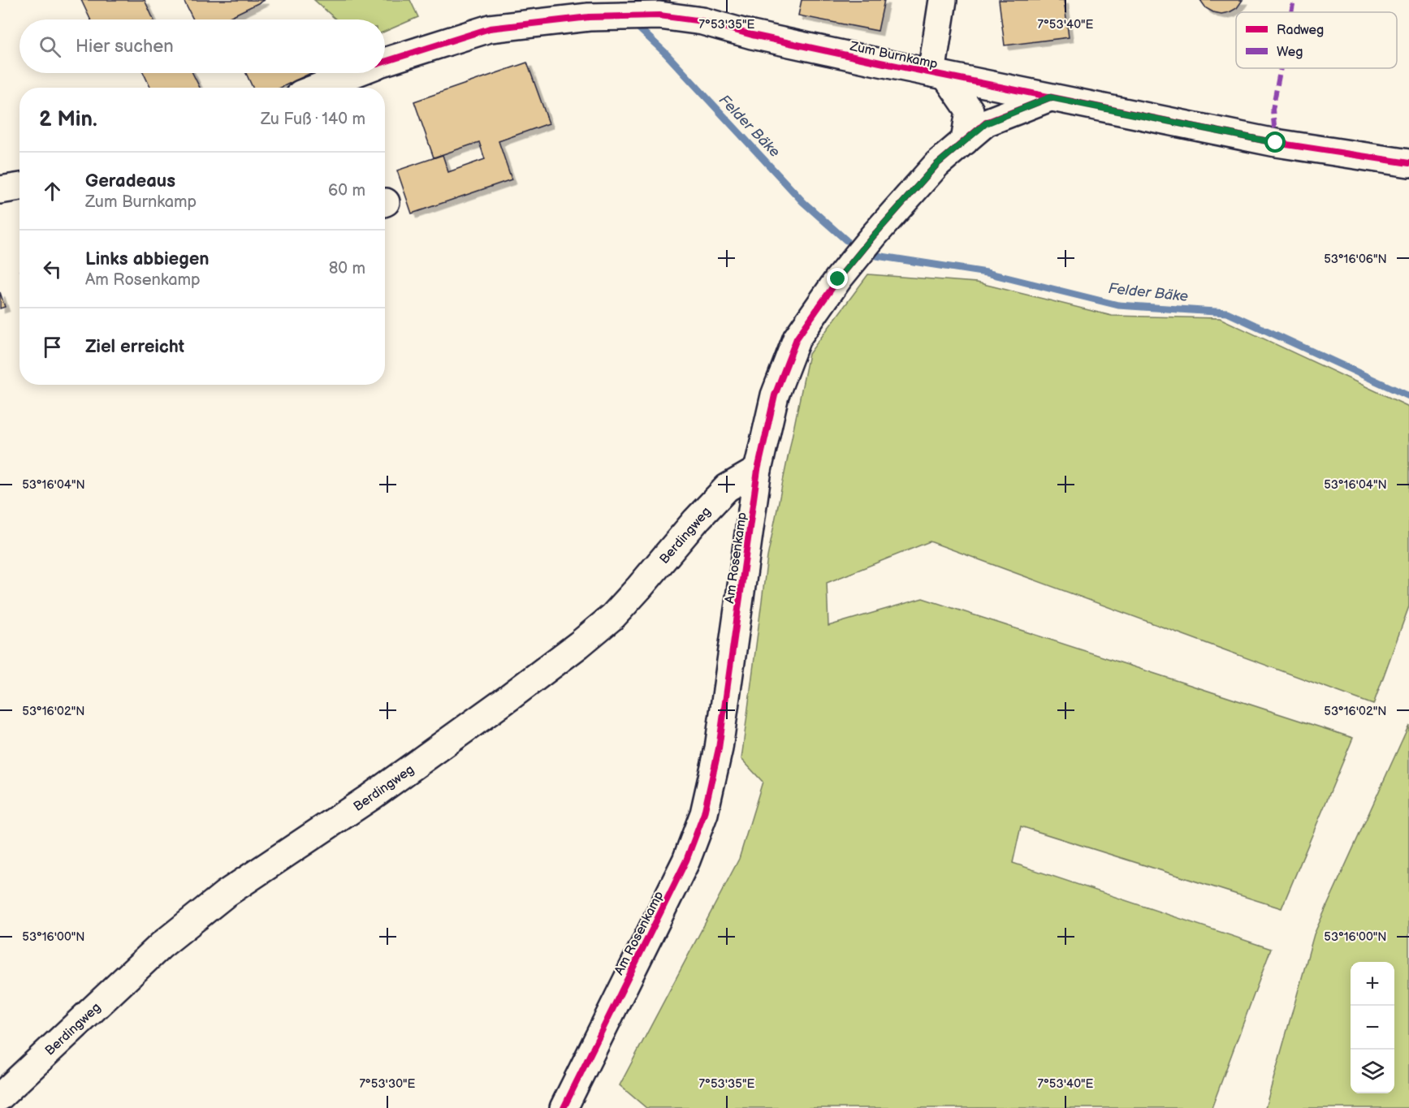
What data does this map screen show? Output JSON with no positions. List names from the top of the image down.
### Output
{
  "streets": {
    "street": ["Zum Burnkamp", "Berdingweg", "Am Rosenkamp"]
  },
  "crossings": [
    ["Zum Burnkamp", "Am Rosenkamp"],
    ["Berdingweg", "Am Rosenkamp"]
  ],
  "water": ["Felder Bäke"],
  "legend": ["Radweg", "Weg"],
  "page": {
    "search": "Hier suchen",
    "heading": ["2 Min.", "Zu Fuß · 140 m"],
    "list": [
      ["Geradeaus", "Zum Burnkamp", "60 m"],
      ["Links abbiegen", "Am Rosenkamp", "80 m"],
      "Ziel erreicht"
    ],
    "map_buttons": ["+", "−"]
  },
  "coordinates": [
    "7°53'35\"E",
    "7°53'40\"E",
    "53°16'06\"N",
    "53°16'04\"N",
    "53°16'02\"N",
    "53°16'00\"N",
    "7°53'30\"E"
  ]
}
